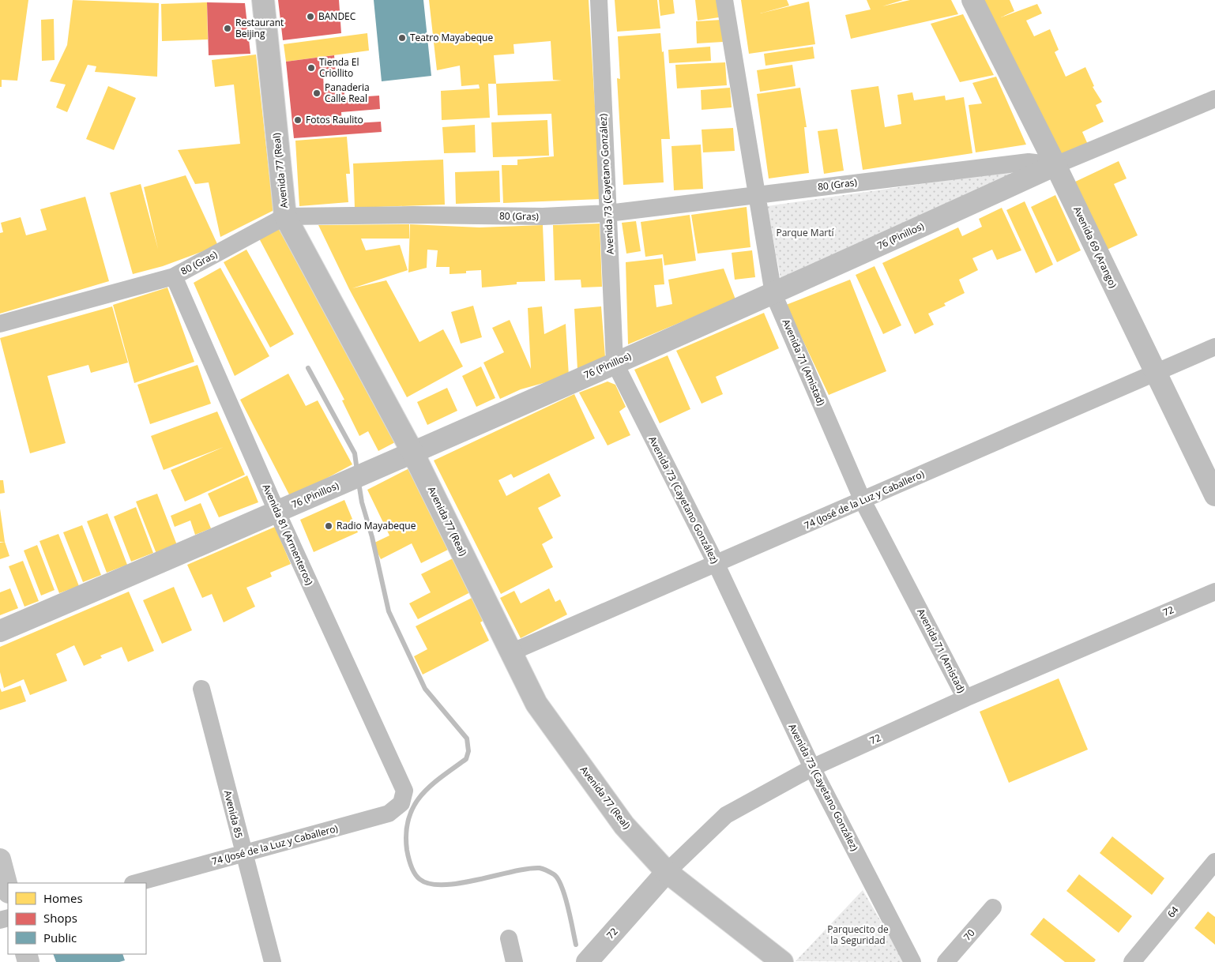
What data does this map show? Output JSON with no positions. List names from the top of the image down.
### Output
{
  "streets": {
    "street": [
      "Avenida 77 (Real)",
      "Avenida 73 (Cayetano González)",
      "80 (Gras)",
      "76 (Pinillos)",
      "Avenida 69 (Arango)",
      "Avenida 71 (Amistad)",
      "74 (José de la Luz y Caballero)",
      "Avenida 81 (Armenteros)",
      "72",
      "Avenida 85",
      "64",
      "70"
    ]
  },
  "crossings": [
    ["Avenida 77 (Real)", "80 (Gras)"],
    ["Avenida 77 (Real)", "76 (Pinillos)"],
    ["Avenida 77 (Real)", "74 (José de la Luz y Caballero)"],
    ["Avenida 77 (Real)", "72"],
    ["Avenida 73 (Cayetano González)", "80 (Gras)"],
    ["Avenida 73 (Cayetano González)", "76 (Pinillos)"],
    ["Avenida 73 (Cayetano González)", "74 (José de la Luz y Caballero)"],
    ["Avenida 73 (Cayetano González)", "72"],
    ["80 (Gras)", "76 (Pinillos)"],
    ["80 (Gras)", "Avenida 69 (Arango)"],
    ["80 (Gras)", "Avenida 71 (Amistad)"],
    ["80 (Gras)", "Avenida 81 (Armenteros)"],
    ["76 (Pinillos)", "Avenida 69 (Arango)"],
    ["76 (Pinillos)", "Avenida 71 (Amistad)"],
    ["76 (Pinillos)", "Avenida 81 (Armenteros)"],
    ["Avenida 69 (Arango)", "74 (José de la Luz y Caballero)"],
    ["Avenida 71 (Amistad)", "74 (José de la Luz y Caballero)"],
    ["Avenida 71 (Amistad)", "72"],
    ["74 (José de la Luz y Caballero)", "Avenida 81 (Armenteros)"],
    ["74 (José de la Luz y Caballero)", "Avenida 85"]
  ],
  "parks": ["Parque Martí", "Parquecito de la Seguridad"],
  "places": [
    "BANDEC",
    "Restaurant Beijing",
    "Teatro Mayabeque",
    "Tienda El Criollito",
    "Panaderia Calle Real",
    "Fotos Raulito",
    "Radio Mayabeque"
  ],
  "legend": ["Homes", "Shops", "Public"]
}
